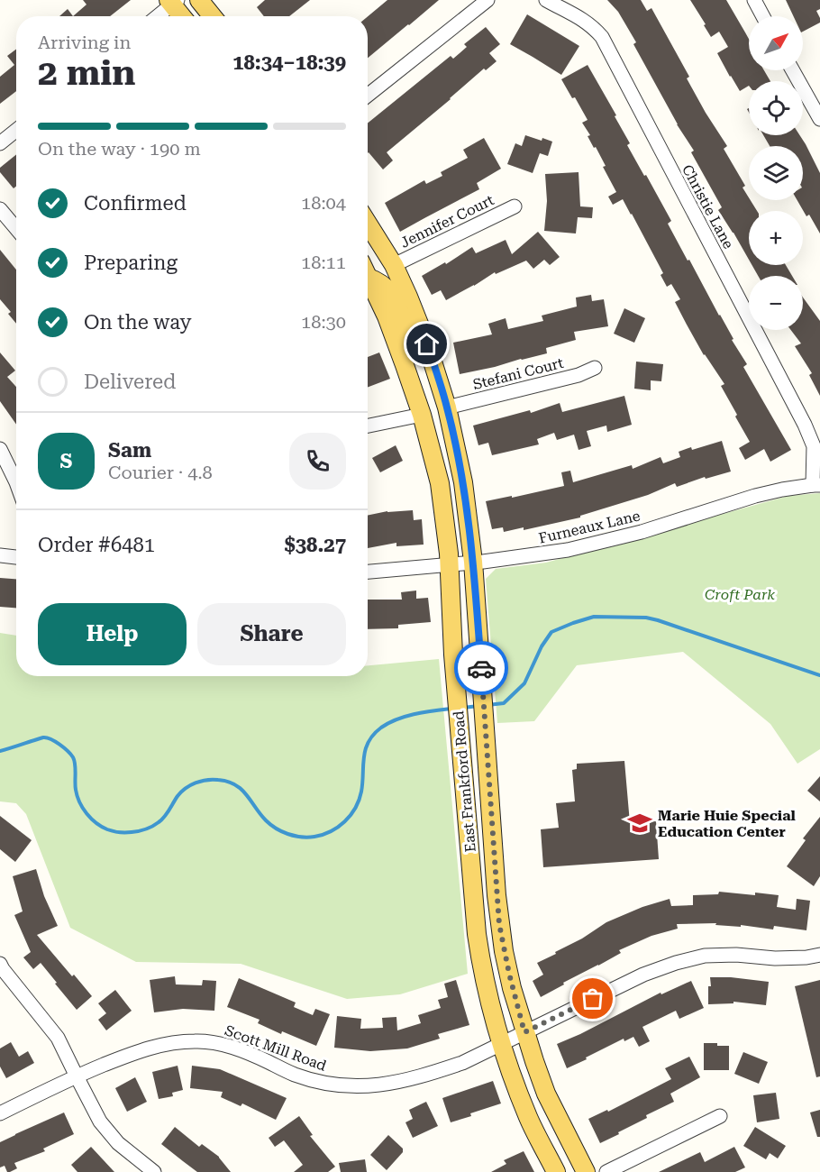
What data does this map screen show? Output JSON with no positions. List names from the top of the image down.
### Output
{
  "streets": {
    "main road": ["East Frankford Road"],
    "street": [
      "Christie Lane",
      "Jennifer Court",
      "Stefani Court",
      "Furneaux Lane",
      "Scott Mill Road"
    ]
  },
  "crossings": [
    ["Christie Lane", "Furneaux Lane"],
    ["Jennifer Court", "East Frankford Road"],
    ["Stefani Court", "East Frankford Road"],
    ["Furneaux Lane", "East Frankford Road"],
    ["East Frankford Road", "Scott Mill Road"]
  ],
  "parks": ["Croft Park"],
  "places": {
    "school or university": ["Marie Huie Special Education Center"]
  },
  "north": "top right",
  "page": {
    "map_buttons": ["+", "−"],
    "heading": ["2 min", "Arriving in", "18:34–18:39"],
    "panel": [
      "Sam",
      "Courier · 4.8",
      "Order #6481",
      "$38.27"
    ],
    "bar": "On the way · 190 m",
    "list": [
      ["Confirmed", "18:04"],
      ["Preparing", "18:11"],
      ["On the way", "18:30"],
      "Delivered"
    ],
    "round": "S",
    "buttons": ["Help", "Share"]
  }
}
